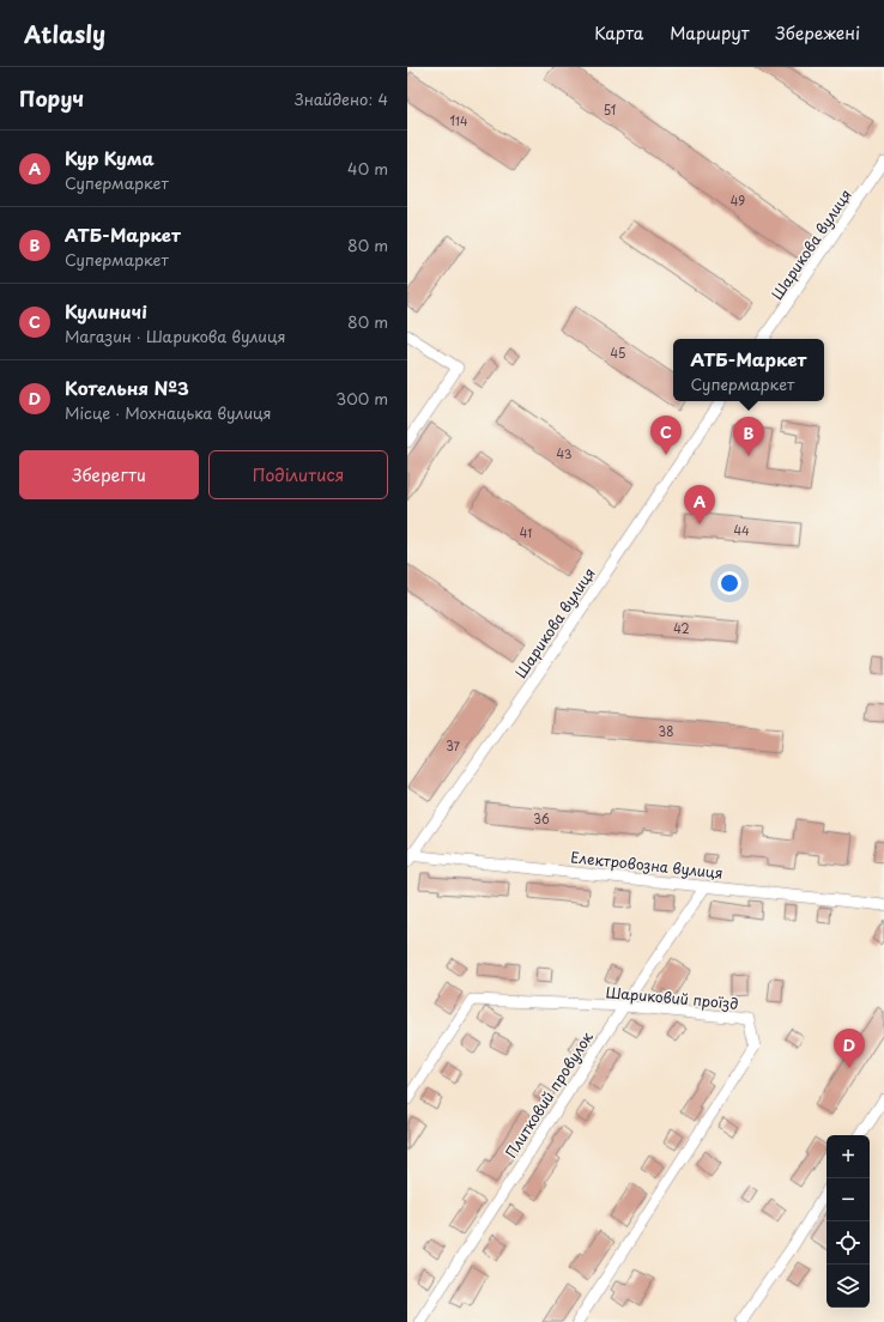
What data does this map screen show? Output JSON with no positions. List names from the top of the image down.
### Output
{
  "streets": {
    "street": [
      "Шарикова вулиця",
      "Електровозна вулиця",
      "Шариковий проїзд",
      "Плитковий провулок"
    ]
  },
  "crossings": [
    ["Шарикова вулиця", "Електровозна вулиця"],
    ["Електровозна вулиця", "Плитковий провулок"],
    ["Шариковий проїзд", "Плитковий провулок"]
  ],
  "house_numbers": [
    "51",
    "114",
    "49",
    "45",
    "43",
    "44",
    "41",
    "42",
    "38",
    "37",
    "36"
  ],
  "page": {
    "header": "Atlasly",
    "nav": ["Карта", "Маршрут", "Збережені"],
    "heading": ["Поруч", "Знайдено: 4"],
    "list": [
      {
        "mark": "A",
        "name": "Кур Кума",
        "note": "Супермаркет",
        "value": "40 m"
      },
      {
        "mark": "B",
        "name": "АТБ-Маркет",
        "note": "Супермаркет",
        "value": "80 m"
      },
      {
        "mark": "C",
        "name": "Кулиничі",
        "note": "Магазин · Шарикова вулиця",
        "value": "80 m"
      },
      {
        "mark": "D",
        "name": "Котельня №3",
        "note": "Місце · Мохнацька вулиця",
        "value": "300 m"
      }
    ],
    "popup": ["АТБ-Маркет", "Супермаркет"],
    "pins": [
      "C",
      "B",
      "A",
      "D"
    ],
    "buttons": ["Зберегти", "Поділитися"],
    "map_buttons": ["+", "−"]
  }
}
